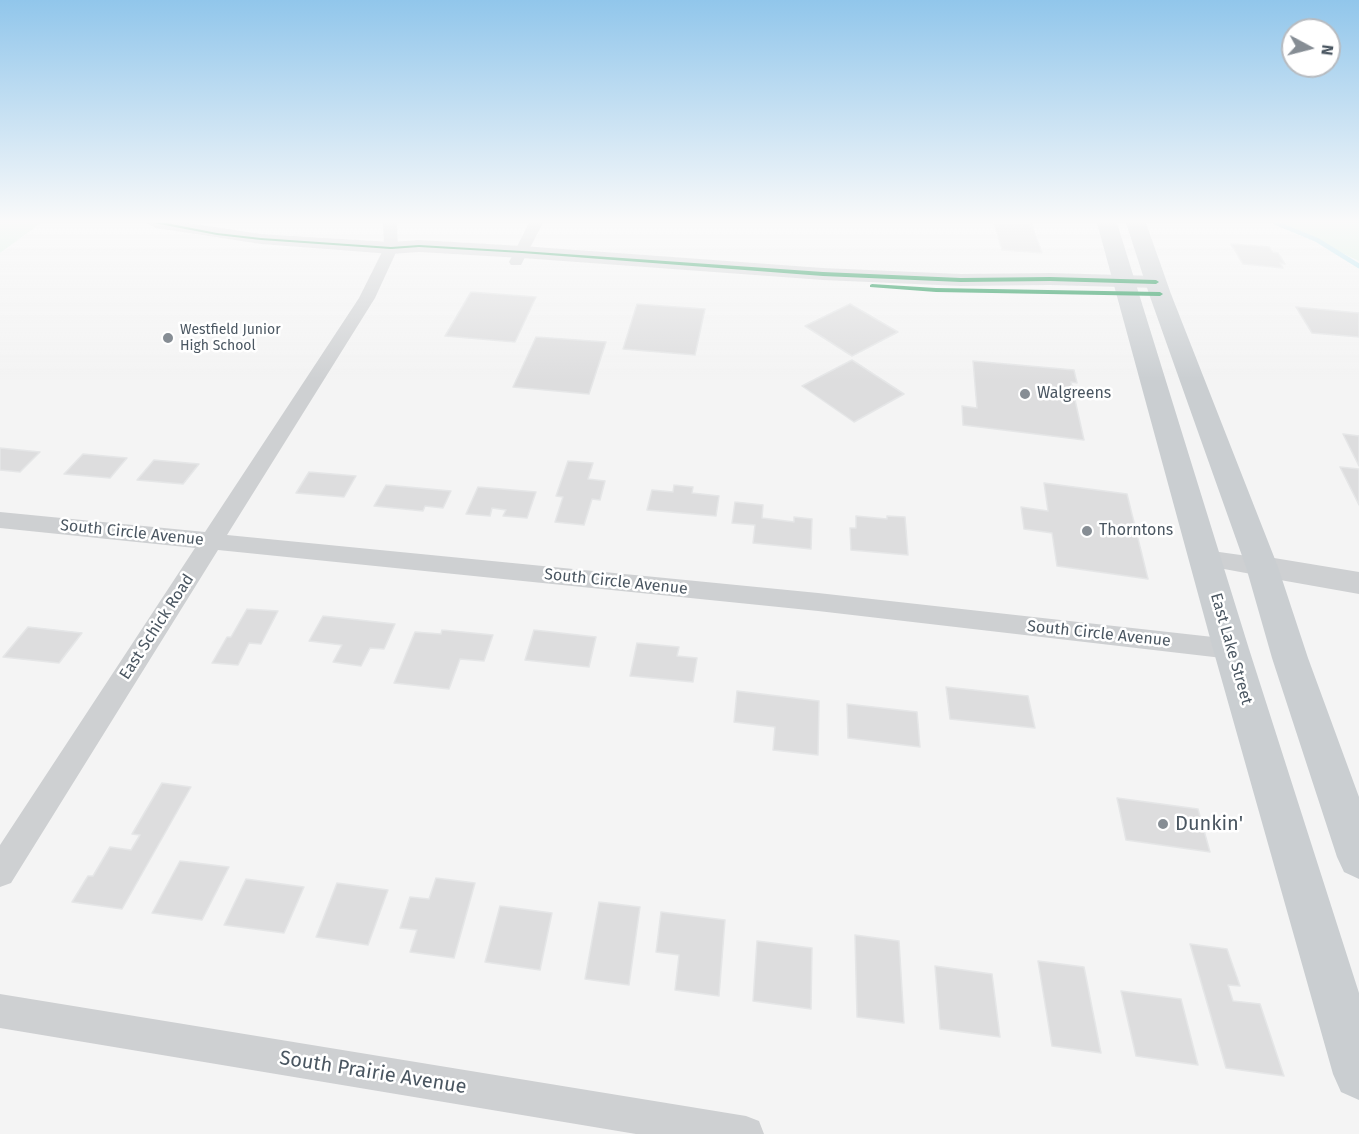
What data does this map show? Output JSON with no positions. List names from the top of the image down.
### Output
{
  "streets": {
    "main road": ["East Lake Street"],
    "street": ["South Circle Avenue", "East Schick Road", "South Prairie Avenue"]
  },
  "crossings": [
    ["South Circle Avenue", "East Schick Road"],
    ["South Circle Avenue", "East Lake Street"]
  ],
  "places": [
    "Westfield Junior High School",
    "Walgreens",
    "Thorntons",
    "Dunkin'"
  ],
  "north": "right"
}
